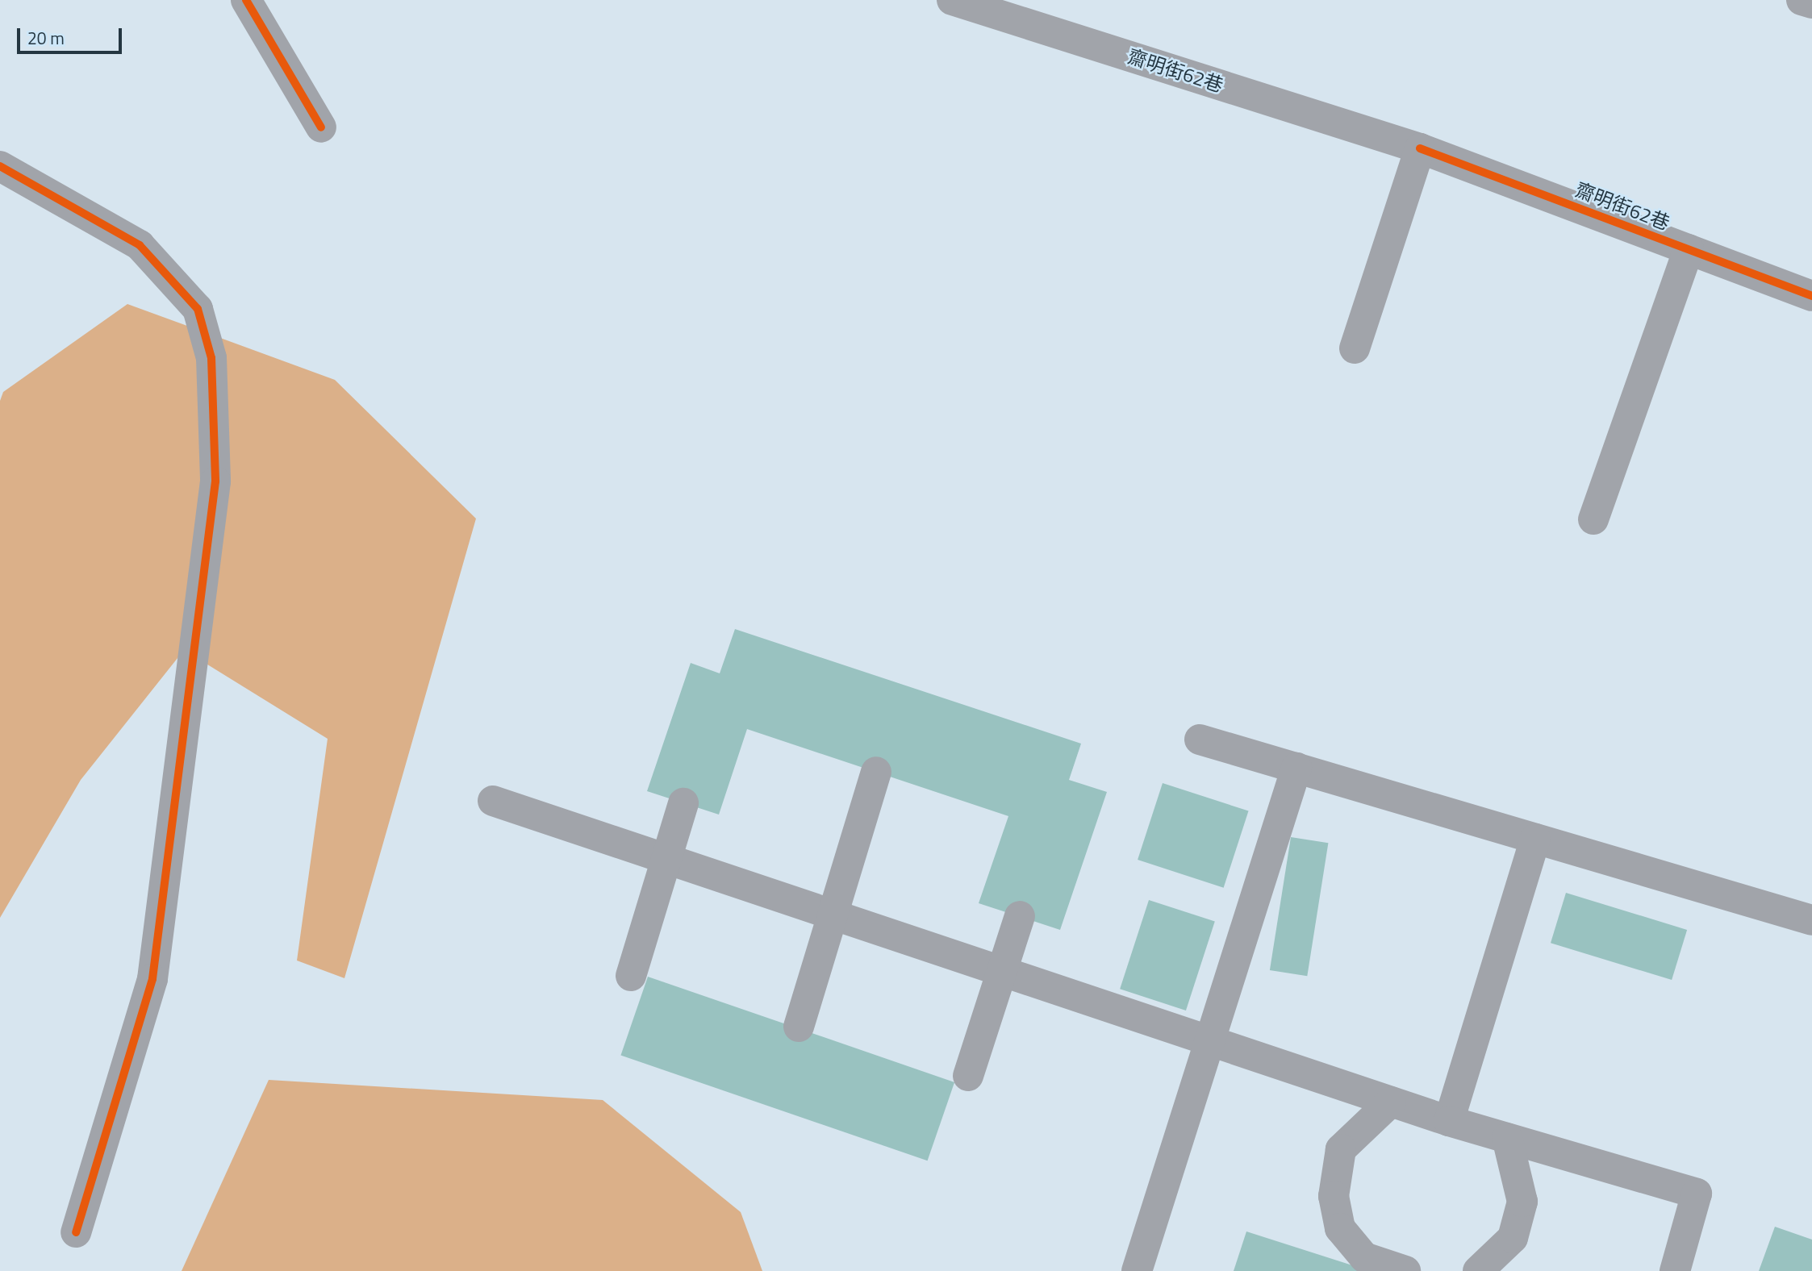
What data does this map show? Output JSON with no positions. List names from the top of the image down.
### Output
{
  "streets": {
    "street": ["齋明街62巷"]
  },
  "scale_bar": "20 m"
}
